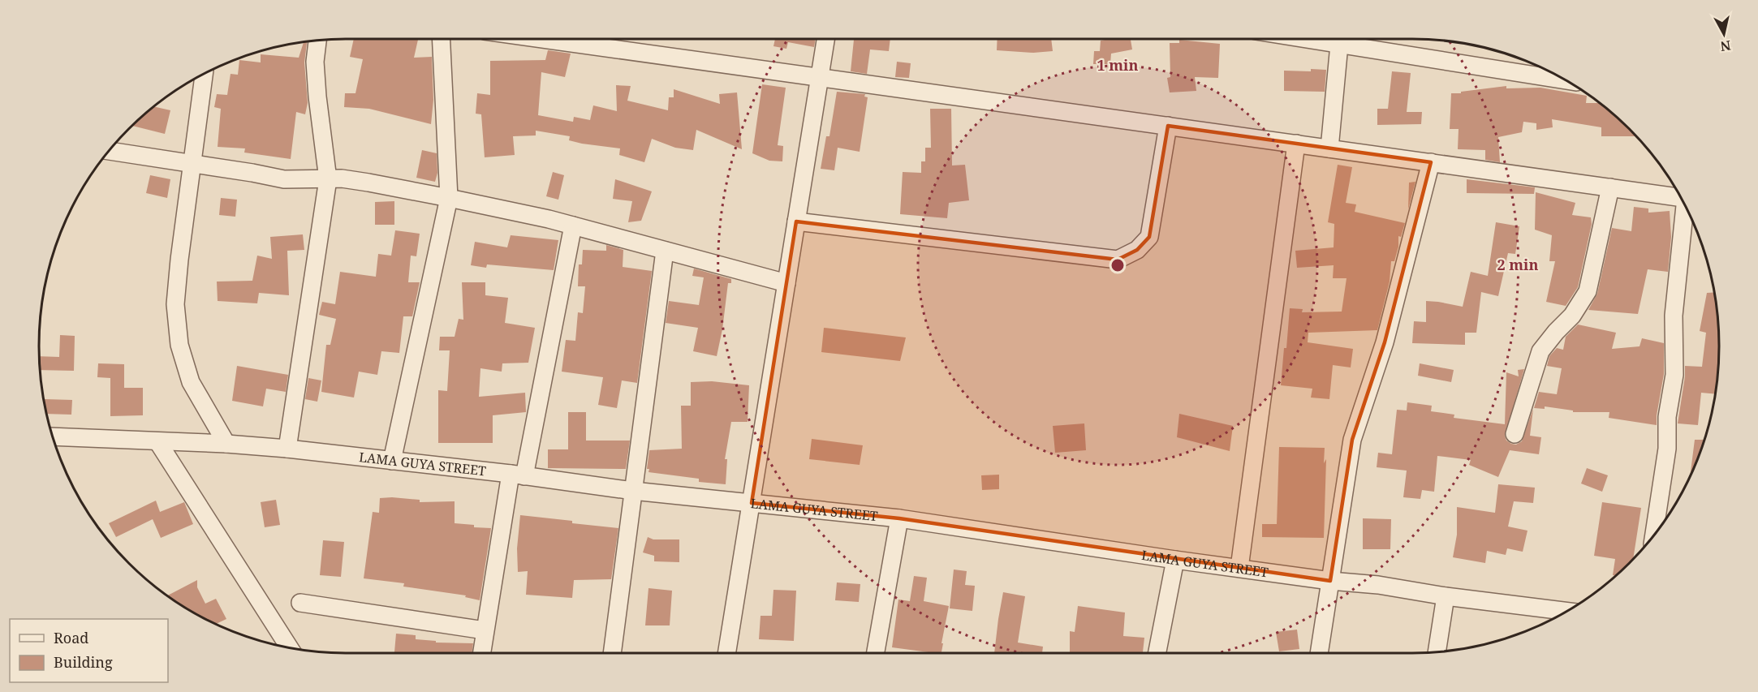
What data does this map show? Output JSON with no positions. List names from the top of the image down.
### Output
{
  "streets": {
    "street": ["LAMA GUYA STREET"]
  },
  "legend": ["Road", "Building"],
  "north": "bottom",
  "rings": ["1 min", "2 min"]
}
